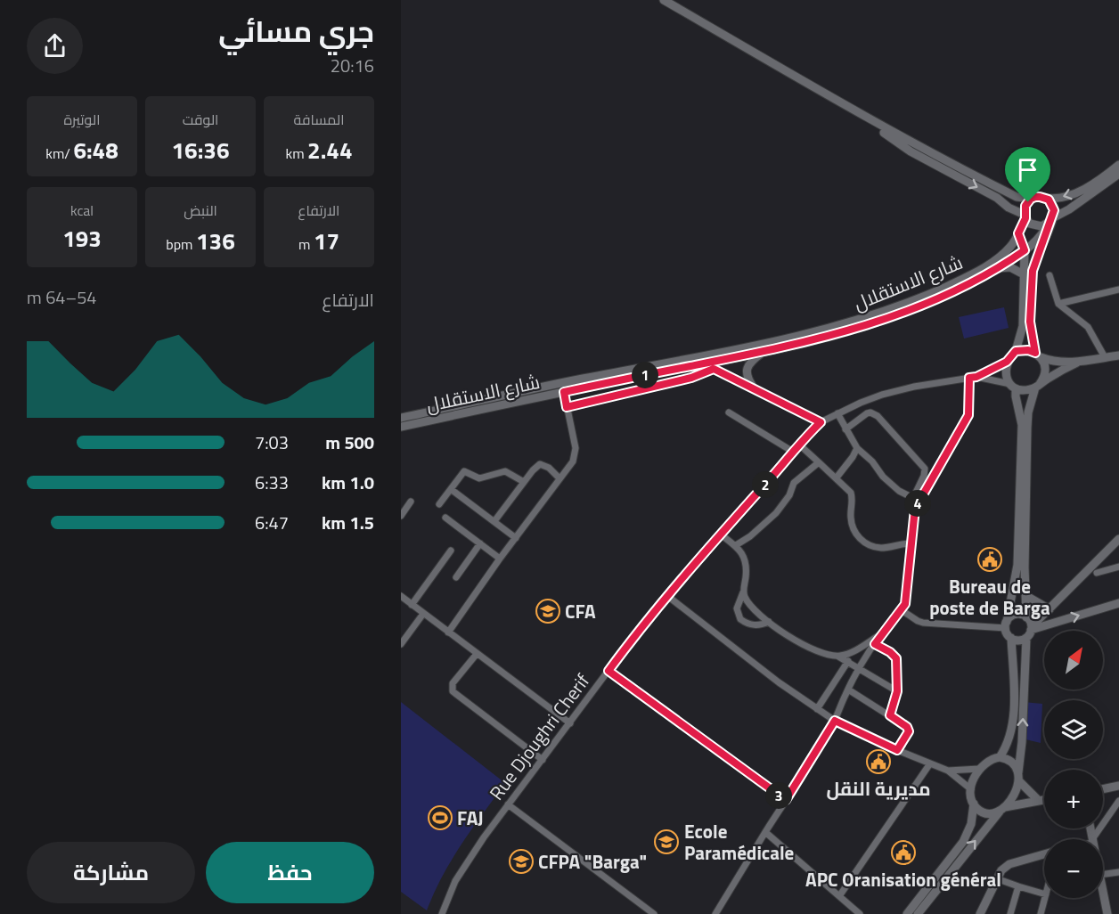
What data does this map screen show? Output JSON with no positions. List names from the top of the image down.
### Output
{
  "streets": {
    "main road": ["شارع الاستقلال"],
    "street": ["Rue Djoughri Cherif"]
  },
  "places": {
    "public building": ["Bureau de poste de Barga", "مديرية النقل", "APC Oranisation général"],
    "school or university": ["CFA", "Ecole Paramédicale", "CFPA \"Barga\""],
    "sports": ["FAJ"]
  },
  "north": "top right",
  "page": {
    "heading": ["جري مسائي", "20:16"],
    "stats": [
      ["المسافة", "2.44 km"],
      ["الوقت", "16:36"],
      ["الوتيرة", "6:48 /km"],
      ["الارتفاع", "17 m"],
      ["النبض", "136 bpm"],
      ["kcal", "193"]
    ],
    "chart": ["الارتفاع", "54–64 m"],
    "pins": [
      "1",
      "2",
      "4",
      "3"
    ],
    "list": [
      {
        "name": "500 m",
        "note": "7:03"
      },
      {
        "name": "1.0 km",
        "note": "6:33"
      },
      {
        "name": "1.5 km",
        "note": "6:47"
      }
    ],
    "map_buttons": ["+", "−"],
    "buttons": ["حفظ", "مشاركة"]
  }
}
